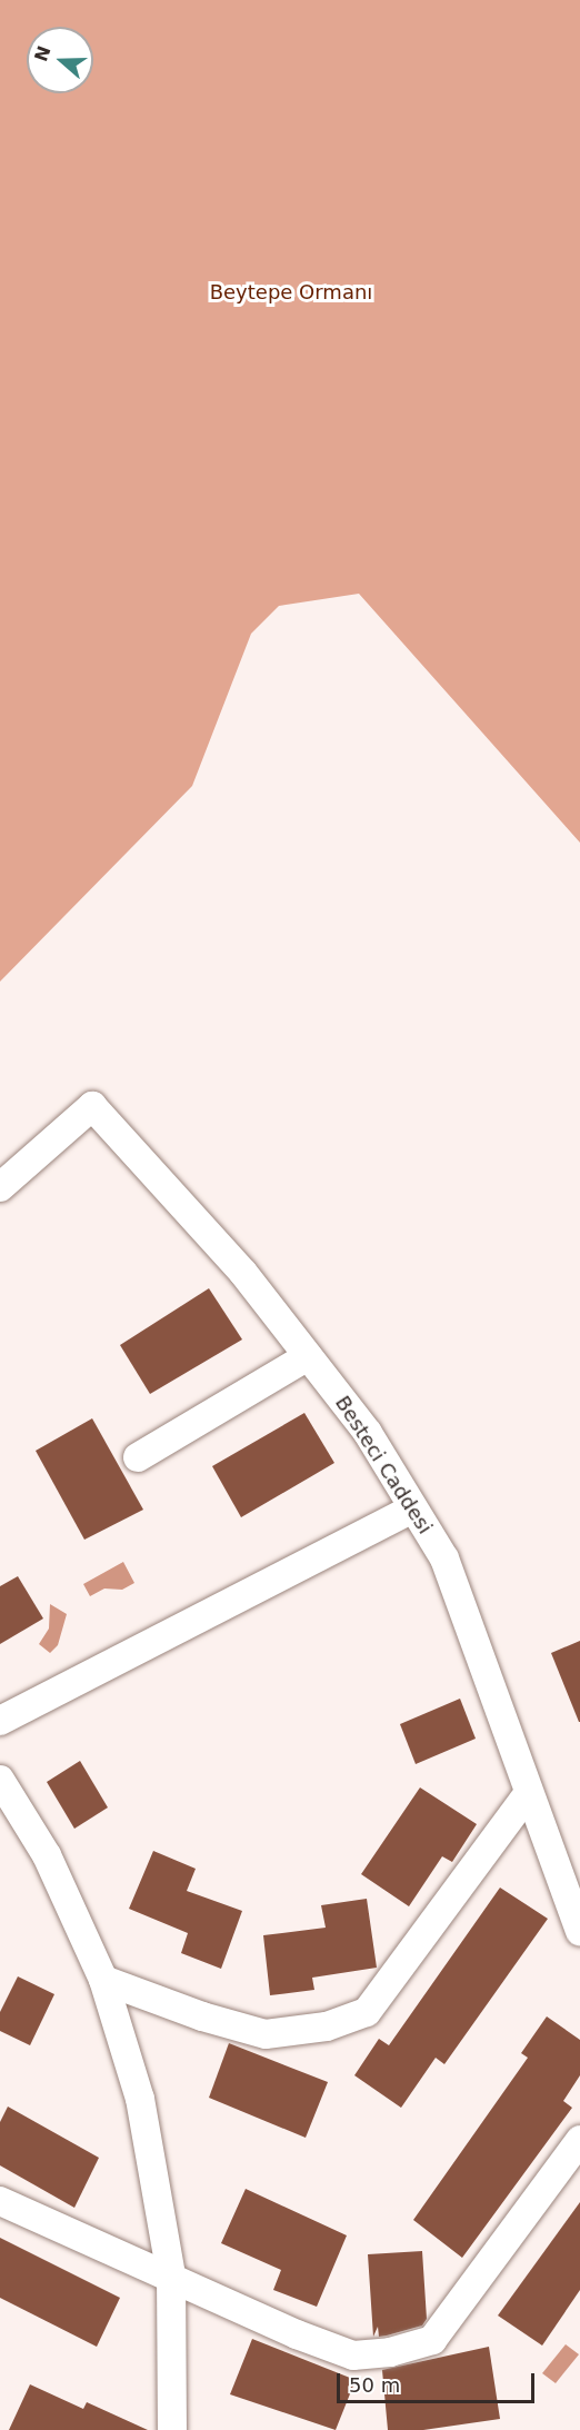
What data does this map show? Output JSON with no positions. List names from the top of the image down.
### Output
{
  "streets": {
    "street": ["Besteci Caddesi"]
  },
  "parks": ["Beytepe Ormanı"],
  "scale_bar": "50 m",
  "north": "left"
}
